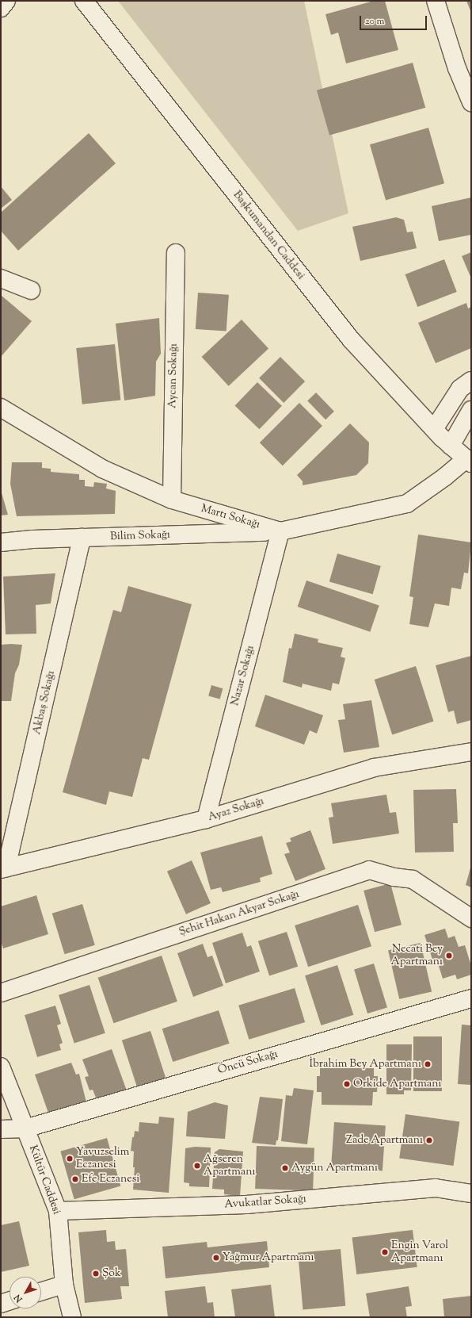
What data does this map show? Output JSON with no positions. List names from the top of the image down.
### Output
{
  "streets": {
    "street": [
      "Başkumandan Caddesi",
      "Aycan Sokağı",
      "Martı Sokağı",
      "Bilim Sokağı",
      "Nazar Sokağı",
      "Akbaş Sokağı",
      "Ayaz Sokağı",
      "Şehit Hakan Akyar Sokağı",
      "Öncü Sokağı",
      "Kültür Caddesi",
      "Avukatlar Sokağı"
    ]
  },
  "crossings": [
    ["Başkumandan Caddesi", "Martı Sokağı"],
    ["Aycan Sokağı", "Martı Sokağı"],
    ["Martı Sokağı", "Bilim Sokağı"],
    ["Martı Sokağı", "Nazar Sokağı"],
    ["Bilim Sokağı", "Nazar Sokağı"],
    ["Bilim Sokağı", "Akbaş Sokağı"],
    ["Nazar Sokağı", "Ayaz Sokağı"],
    ["Akbaş Sokağı", "Ayaz Sokağı"],
    ["Öncü Sokağı", "Kültür Caddesi"],
    ["Kültür Caddesi", "Avukatlar Sokağı"]
  ],
  "places": [
    "Necati Bey Apartmanı",
    "İbrahim Bey Apartmanı",
    "Orkide Apartmanı",
    "Zade Apartmanı",
    "Yavuzselim Eczanesi",
    "Ağseren Apartmanı",
    "Aygün Apartmanı",
    "Efe Eczanesi",
    "Engin Varol Apartmanı",
    "Yağmur Apartmanı",
    "Şok"
  ],
  "scale_bar": "20 m",
  "north": "bottom left"
}
